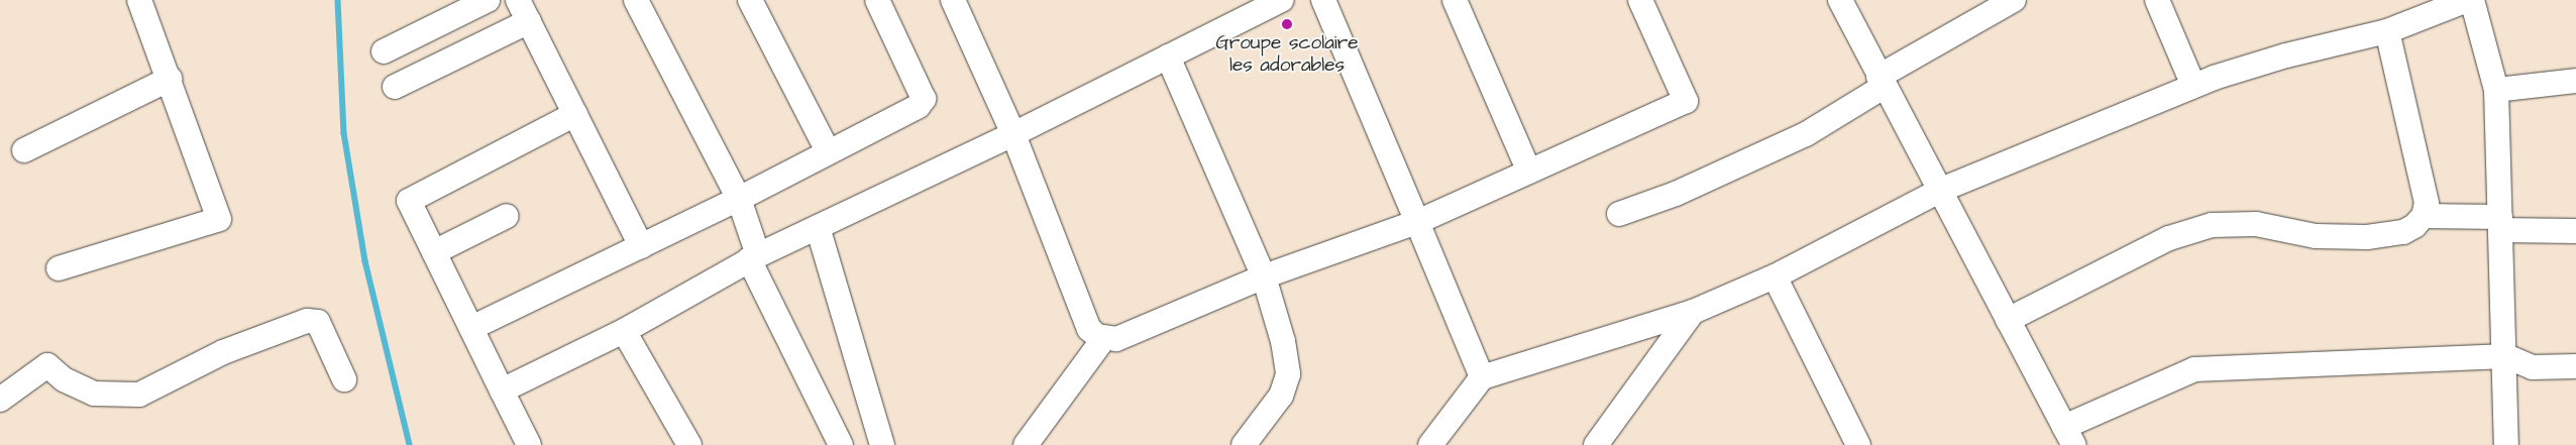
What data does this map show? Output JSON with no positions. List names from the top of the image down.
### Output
{
  "places": ["Groupe scolaire les adorables"]
}
